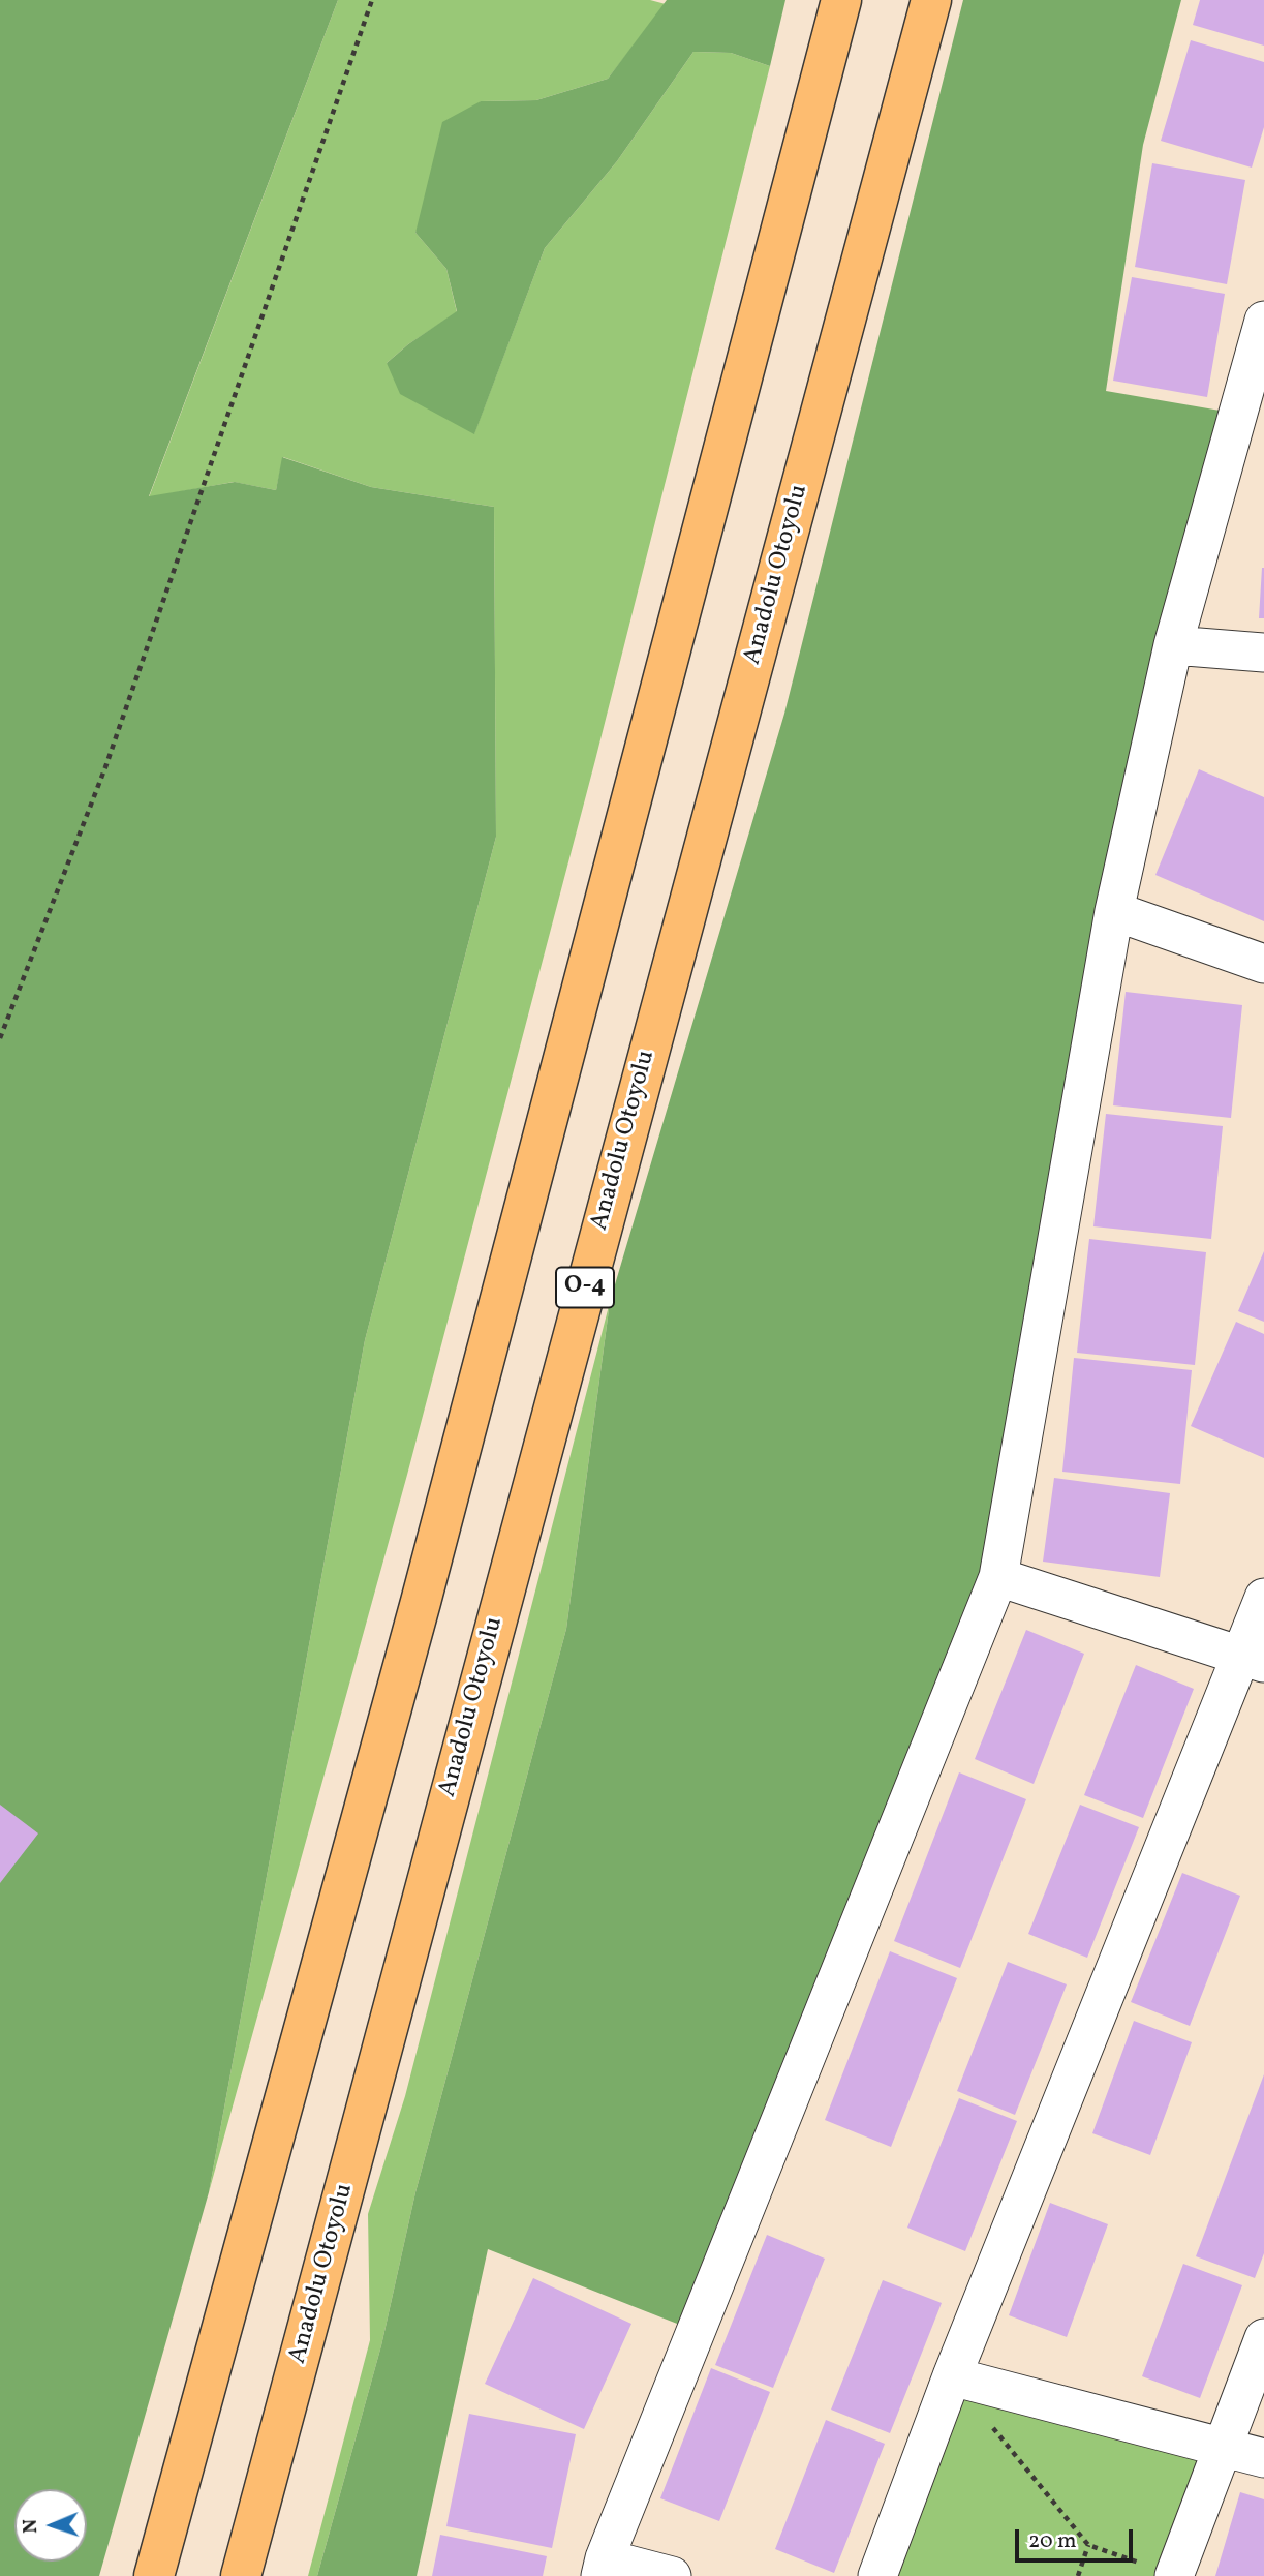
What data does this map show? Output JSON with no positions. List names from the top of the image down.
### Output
{
  "streets": {
    "highway": ["Anadolu Otoyolu", "O-4"]
  },
  "scale_bar": "20 m",
  "north": "left"
}
